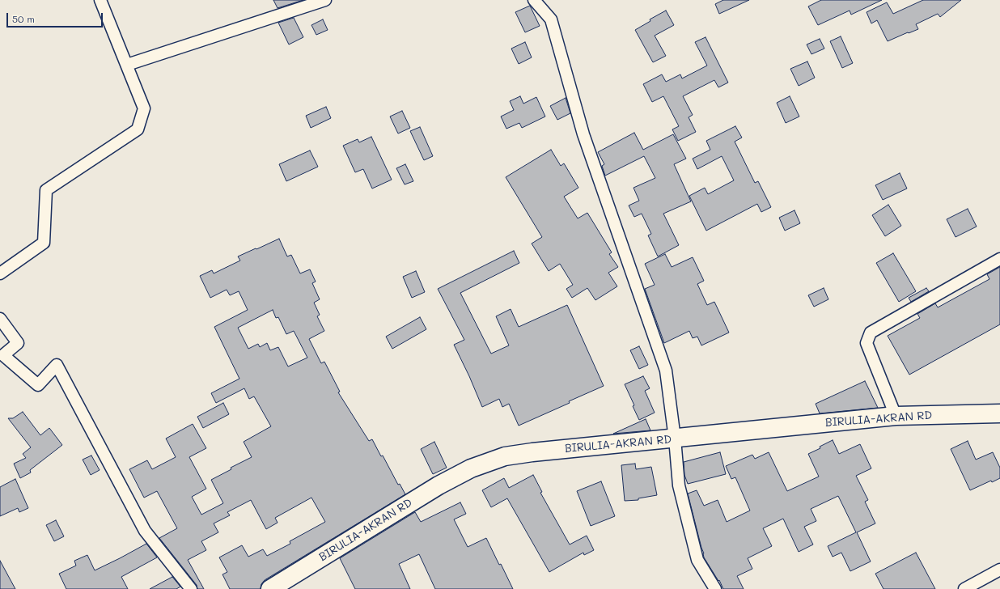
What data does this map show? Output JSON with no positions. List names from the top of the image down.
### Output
{
  "streets": {
    "highway": ["BIRULIA-AKRAN RD"]
  },
  "scale_bar": "50 m"
}
